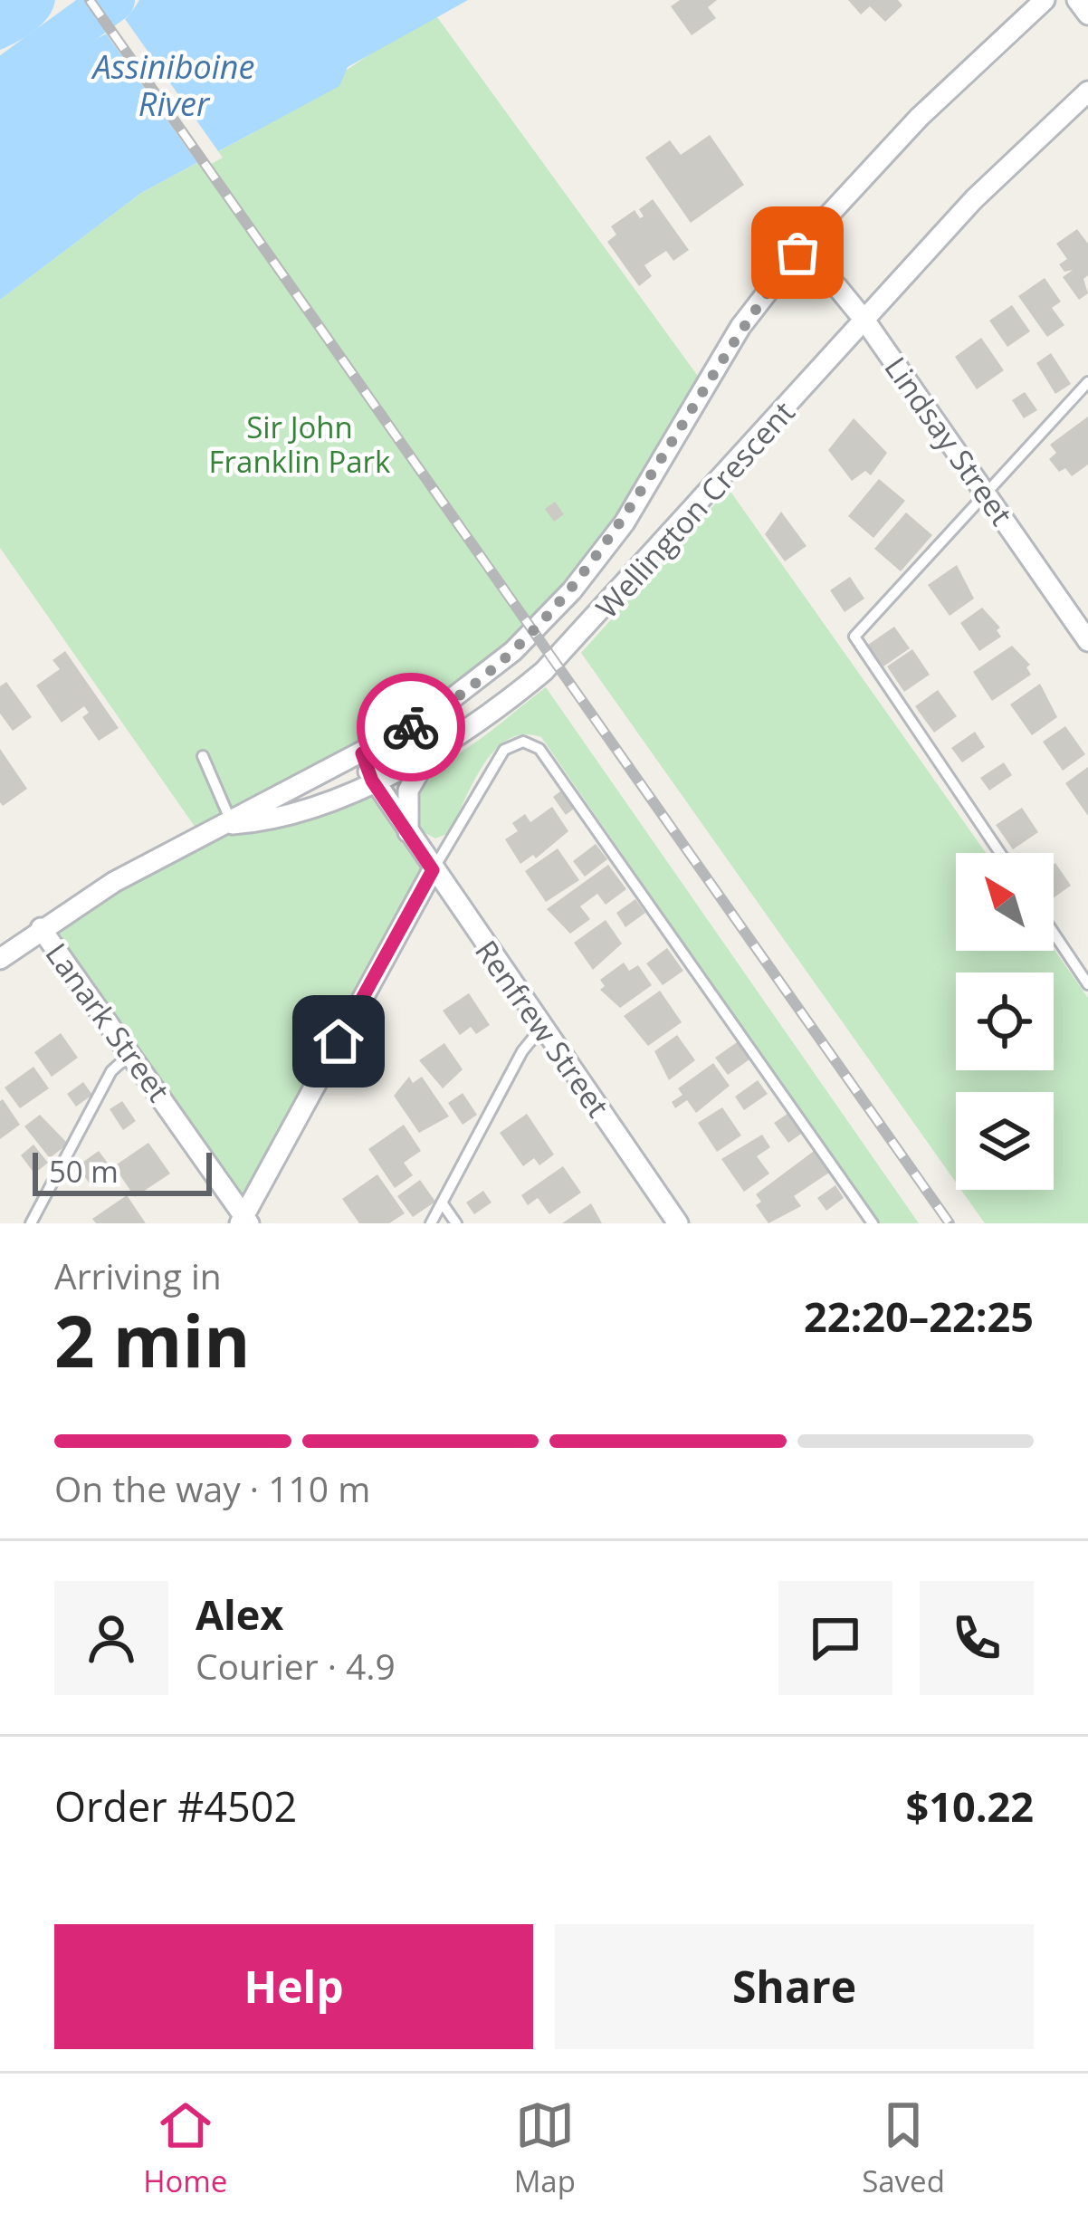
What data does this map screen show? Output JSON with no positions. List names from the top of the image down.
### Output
{
  "streets": {
    "street": [
      "Lindsay Street",
      "Wellington Crescent",
      "Lanark Street",
      "Renfrew Street"
    ]
  },
  "crossings": [
    ["Lindsay Street", "Wellington Crescent"],
    ["Wellington Crescent", "Lanark Street"],
    ["Wellington Crescent", "Renfrew Street"]
  ],
  "water": ["Assiniboine River"],
  "parks": ["Sir John Franklin Park"],
  "scale_bar": "50 m",
  "north": "top left",
  "page": {
    "scale": "50 m",
    "heading": ["2 min", "Arriving in", "22:20–22:25"],
    "panel": [
      "Alex",
      "Courier · 4.9",
      "Order #4502",
      "$10.22"
    ],
    "bar": "On the way · 110 m",
    "buttons": ["Help", "Share"],
    "tabs": ["Home", "Map", "Saved"]
  }
}
